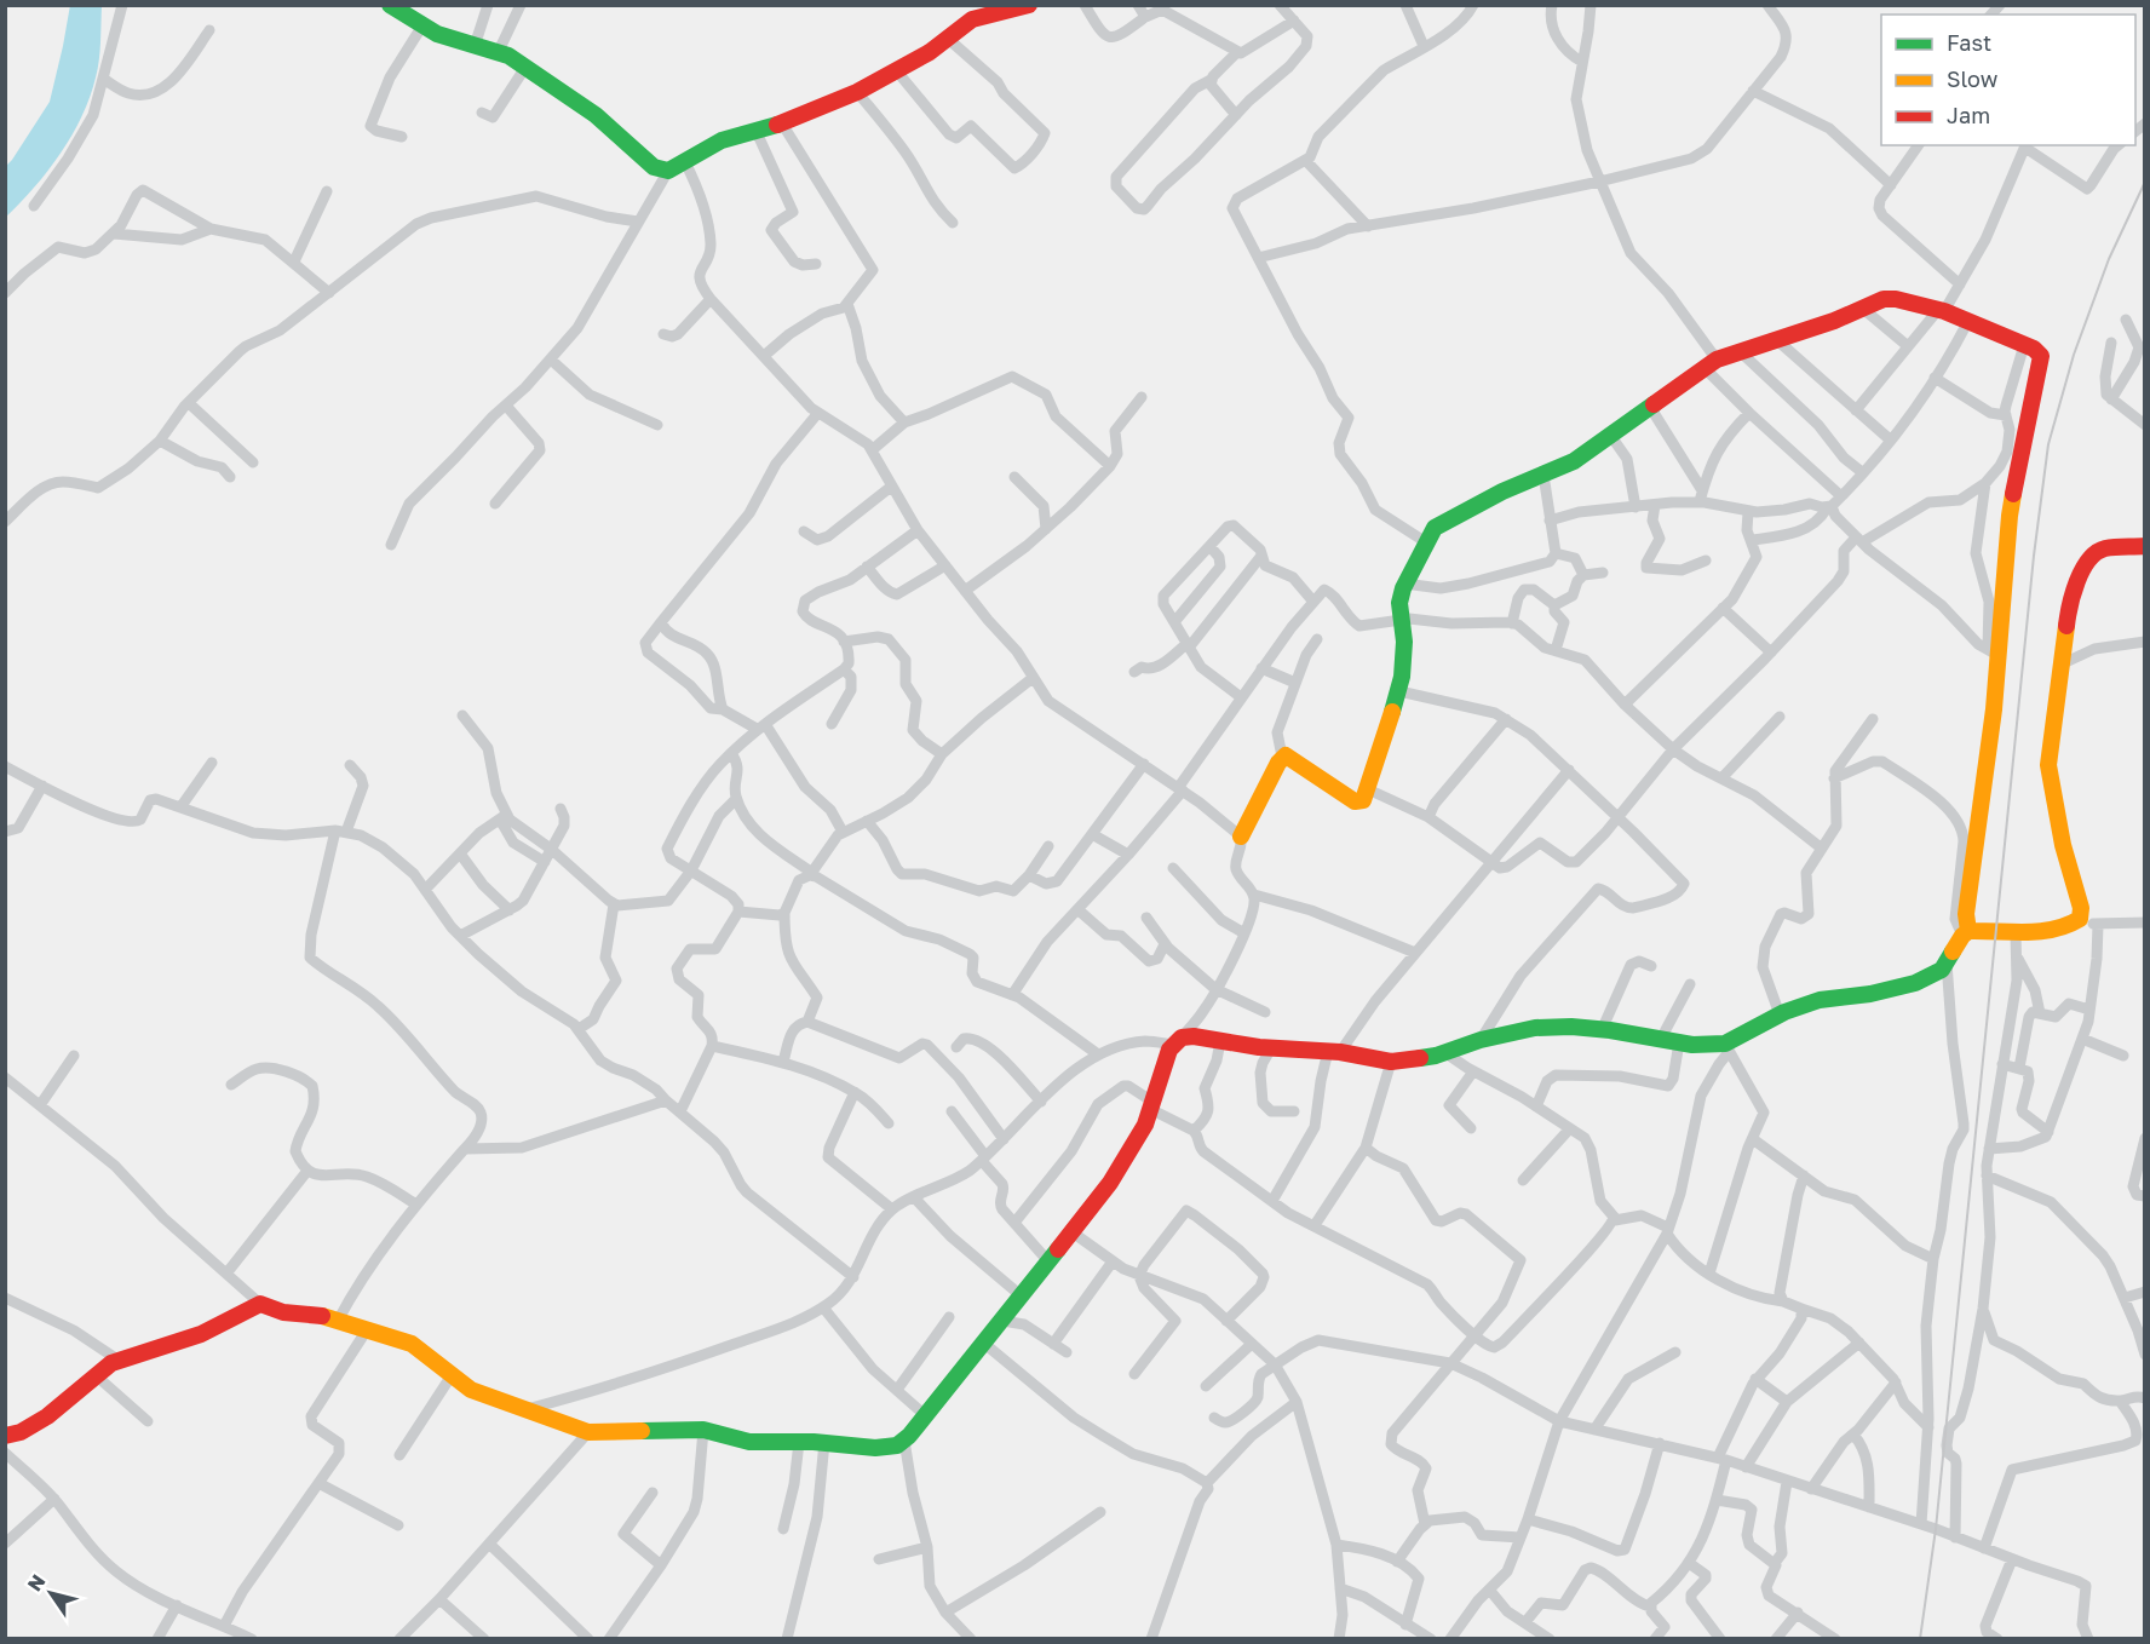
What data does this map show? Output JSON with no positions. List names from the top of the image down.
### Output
{
  "legend": ["Fast", "Slow", "Jam"],
  "north": "top left"
}
